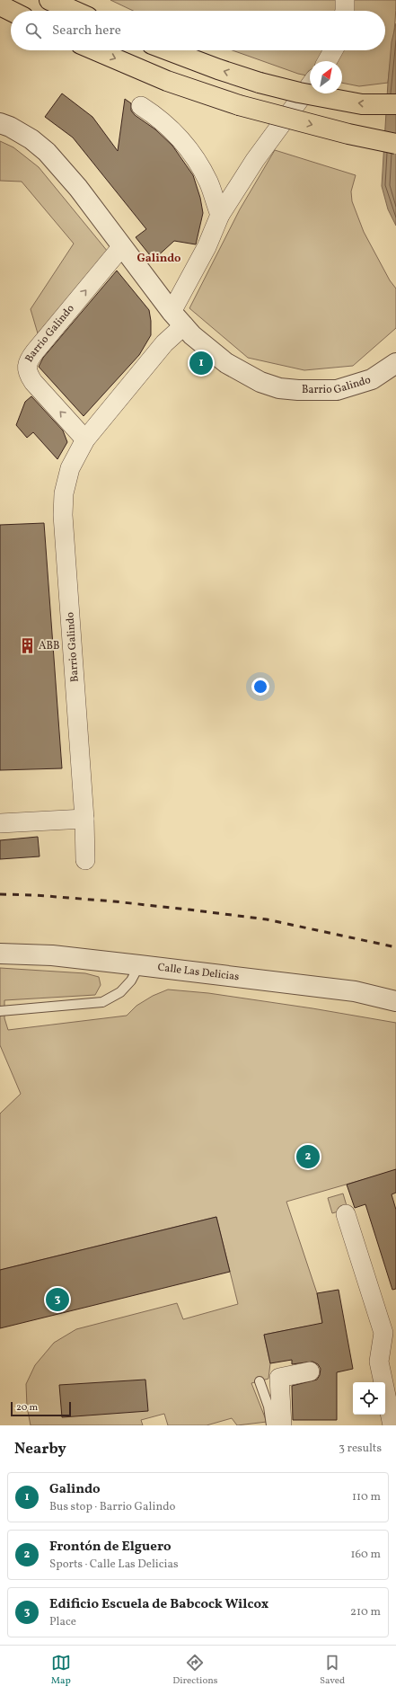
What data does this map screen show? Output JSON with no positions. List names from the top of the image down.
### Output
{
  "streets": {
    "street": ["Barrio Galindo", "Calle Las Delicias"]
  },
  "districts": ["Galindo"],
  "places": {
    "building": ["ABB"]
  },
  "scale_bar": "20 m",
  "north": "top right",
  "page": {
    "search": "Search here",
    "pins": ["1", "2", "3"],
    "scale": "20 m",
    "heading": ["Nearby", "3 results"],
    "list": [
      {
        "mark": "1",
        "name": "Galindo",
        "note": "Bus stop · Barrio Galindo",
        "value": "110 m"
      },
      {
        "mark": "2",
        "name": "Frontón de Elguero",
        "note": "Sports · Calle Las Delicias",
        "value": "160 m"
      },
      {
        "mark": "3",
        "name": "Edificio Escuela de Babcock Wilcox",
        "note": "Place",
        "value": "210 m"
      }
    ],
    "nav": ["Map", "Directions", "Saved"]
  }
}
